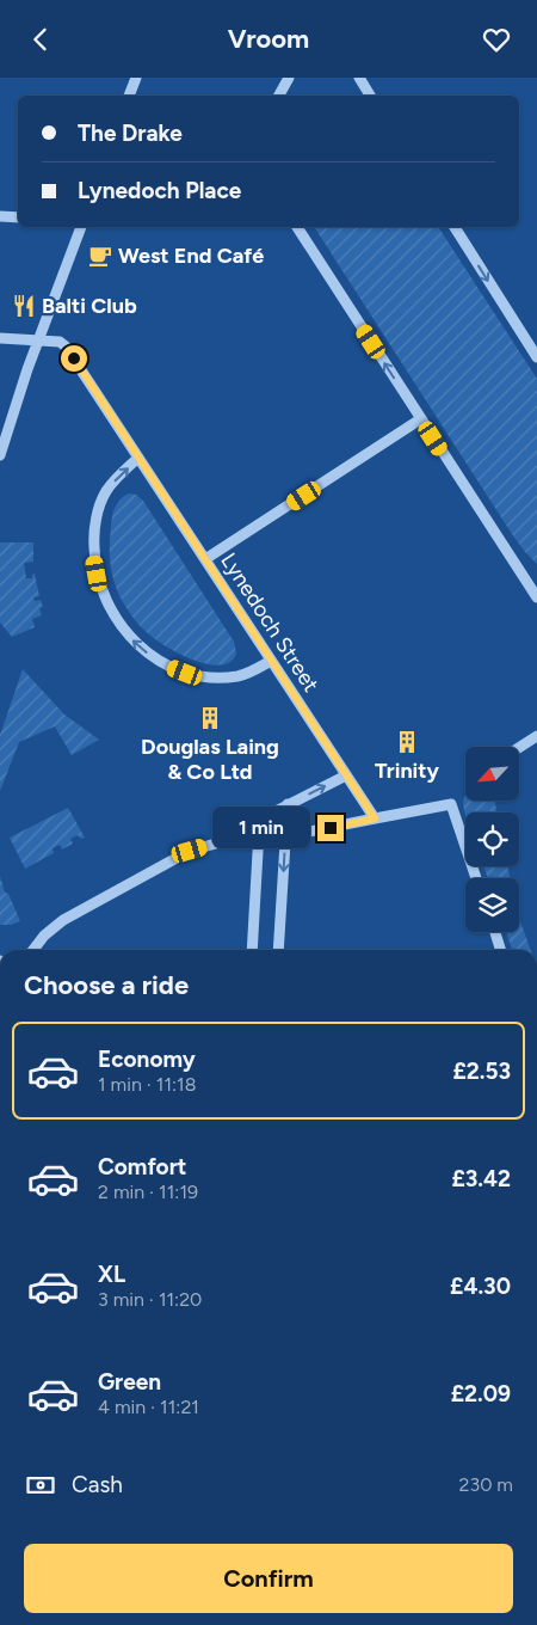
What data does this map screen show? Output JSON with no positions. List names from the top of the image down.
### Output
{
  "streets": {
    "street": ["Lynedoch Street"]
  },
  "places": {
    "cafe": ["West End Café"],
    "restaurant": ["Balti Club"],
    "building": ["Douglas Laing & Co Ltd", "Trinity"]
  },
  "north": "bottom left",
  "page": {
    "header": "Vroom",
    "banner": ["The Drake", "Lynedoch Place"],
    "bubble": "1 min",
    "heading": "Choose a ride",
    "list": [
      {
        "name": "Economy",
        "note": "1 min · 11:18",
        "value": "£2.53"
      },
      {
        "name": "Comfort",
        "note": "2 min · 11:19",
        "value": "£3.42"
      },
      {
        "name": "XL",
        "note": "3 min · 11:20",
        "value": "£4.30"
      },
      {
        "name": "Green",
        "note": "4 min · 11:21",
        "value": "£2.09"
      }
    ],
    "pay": ["Cash", "230 m"],
    "buttons": "Confirm"
  }
}
